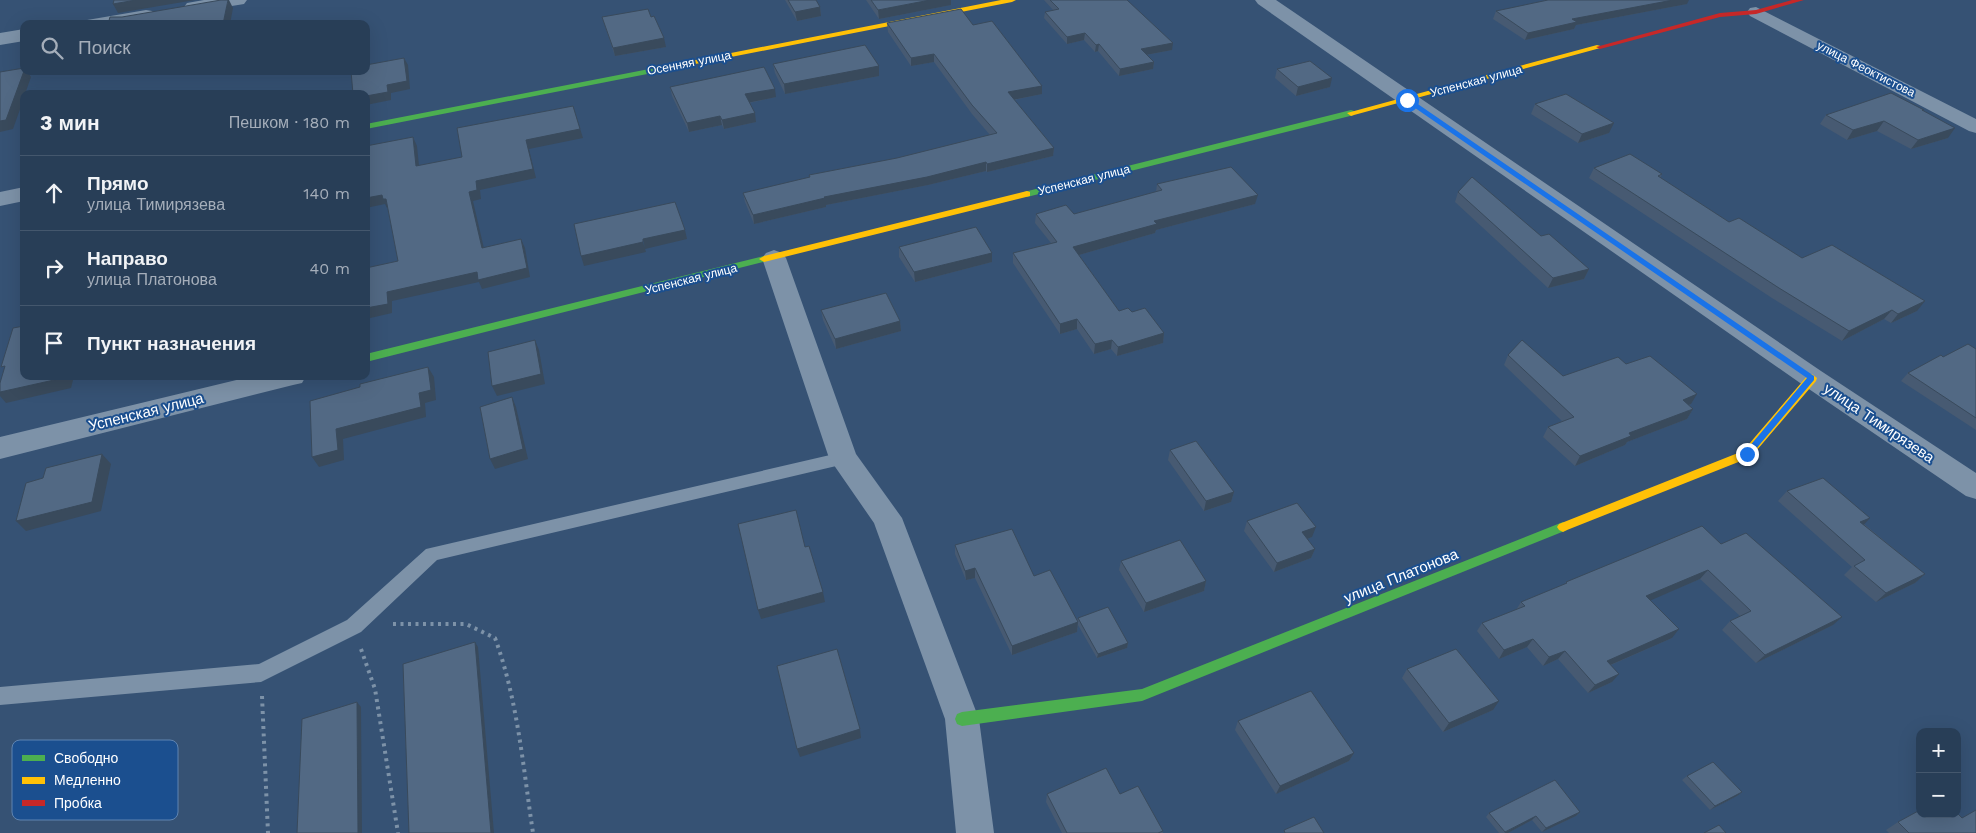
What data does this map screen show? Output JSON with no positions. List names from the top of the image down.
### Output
{
  "streets": {
    "street": [
      "Осенняя улица",
      "улица Феоктистова",
      "Успенская улица",
      "улица Тимирязева",
      "улица Платонова"
    ]
  },
  "crossings": [
    ["улица Феоктистова", "Успенская улица"],
    ["Успенская улица", "улица Тимирязева"],
    ["улица Тимирязева", "улица Платонова"]
  ],
  "legend": ["Свободно", "Медленно", "Пробка"],
  "page": {
    "search": "Поиск",
    "heading": ["3 мин", "Пешком · 180 m"],
    "list": [
      ["Прямо", "улица Тимирязева", "140 m"],
      ["Направо", "улица Платонова", "40 m"],
      "Пункт назначения"
    ],
    "map_buttons": ["+", "−"]
  }
}
